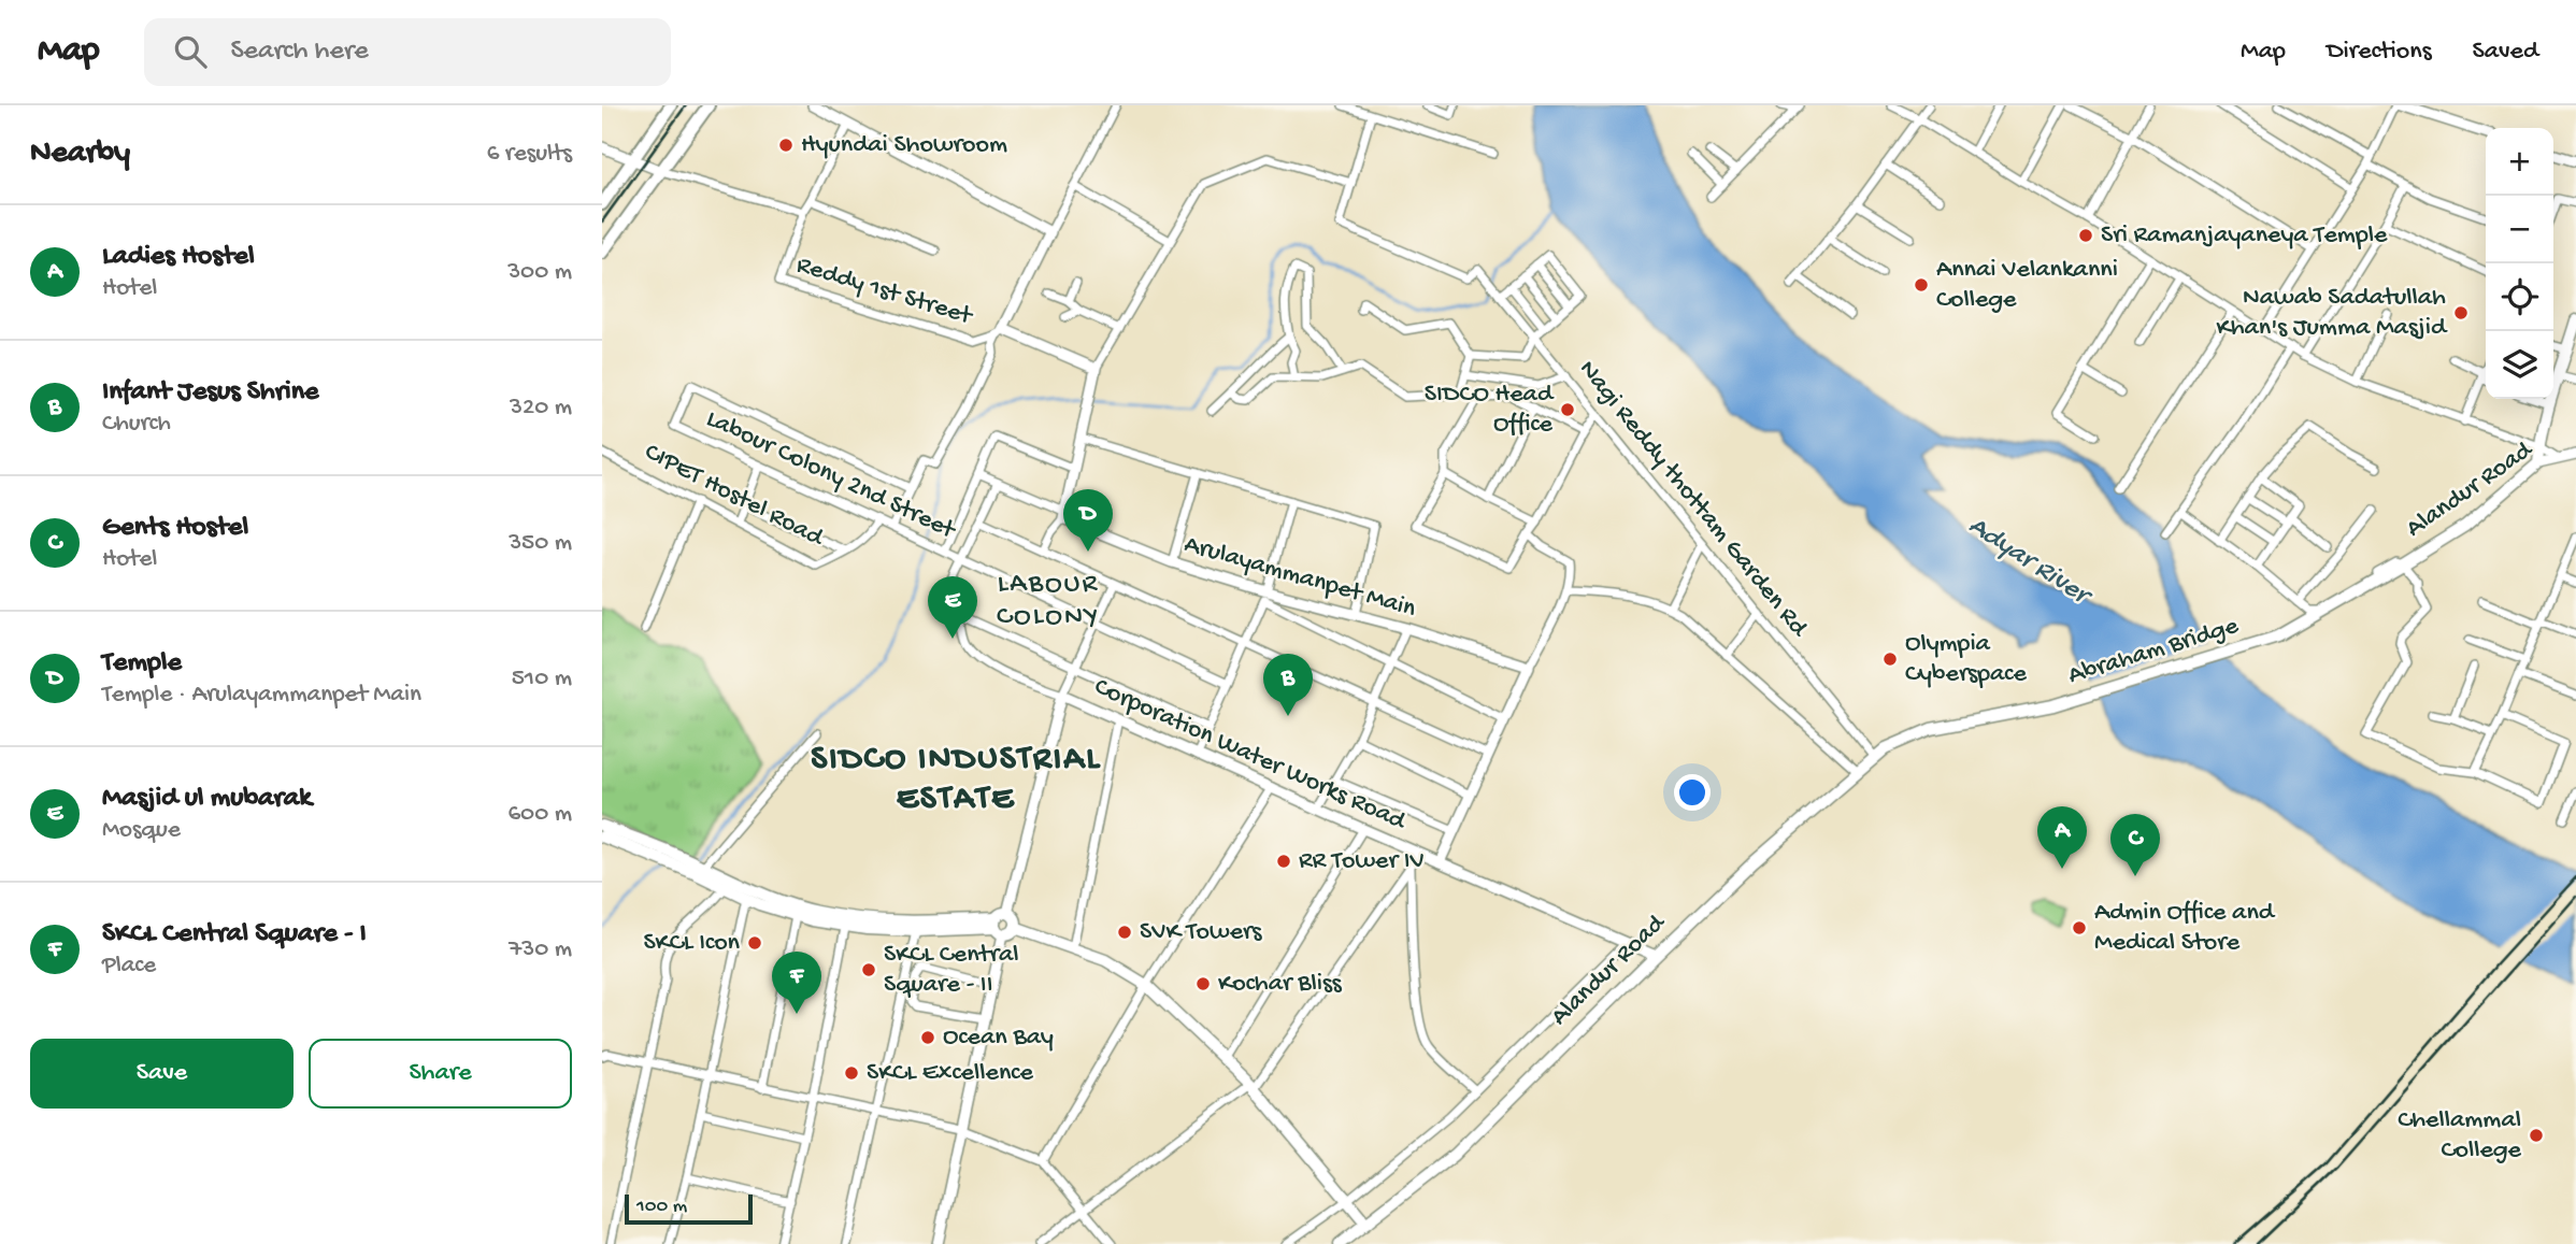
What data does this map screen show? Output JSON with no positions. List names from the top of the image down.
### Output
{
  "streets": {
    "main road": ["Alandur Road", "Abraham Bridge"],
    "street": [
      "Reddy 1st Street",
      "Labour Colony 2nd Street",
      "CIPET Hostel Road",
      "Nagi Reddy thottam Garden Rd",
      "Arulayammanpet Main",
      "Corporation Water Works Road"
    ]
  },
  "crossings": [
    ["Labour Colony 2nd Street", "CIPET Hostel Road"],
    ["Alandur Road", "Nagi Reddy thottam Garden Rd"],
    ["Alandur Road", "Abraham Bridge"],
    ["Alandur Road", "Corporation Water Works Road"]
  ],
  "districts": ["LABOUR COLONY", "SIDCO INDUSTRIAL ESTATE"],
  "water": ["Adyar River"],
  "places": [
    "Hyundai Showroom",
    "Sri Ramanjayaneya Temple",
    "Annai Velankanni College",
    "Nawab Sadatullah Khan's Jumma Masjid",
    "SIDCO Head Office",
    "Olympia Cyberspace",
    "RR Tower IV",
    "Admin Office and Medical Store",
    "SVK Towers",
    "SKCL Icon",
    "SKCL Central Square - II",
    "Kochar Bliss",
    "Ocean Bay",
    "SKCL Excellence",
    "Chellammal College"
  ],
  "scale_bar": "100 m",
  "page": {
    "header": "Map",
    "search": "Search here",
    "nav": ["Map", "Directions", "Saved"],
    "heading": ["Nearby", "6 results"],
    "map_buttons": ["+", "−"],
    "list": [
      {
        "mark": "A",
        "name": "Ladies Hostel",
        "note": "Hotel",
        "value": "300 m"
      },
      {
        "mark": "B",
        "name": "Infant Jesus Shrine",
        "note": "Church",
        "value": "320 m"
      },
      {
        "mark": "C",
        "name": "Gents Hostel",
        "note": "Hotel",
        "value": "350 m"
      },
      {
        "mark": "D",
        "name": "Temple",
        "note": "Temple · Arulayammanpet Main",
        "value": "510 m"
      },
      {
        "mark": "E",
        "name": "Masjid ul mubarak",
        "note": "Mosque",
        "value": "600 m"
      },
      {
        "mark": "F",
        "name": "SKCL Central Square - I",
        "note": "Place",
        "value": "730 m"
      }
    ],
    "pins": [
      "D",
      "E",
      "B",
      "A",
      "C",
      "F"
    ],
    "buttons": ["Save", "Share"],
    "scale": "100 m"
  }
}
